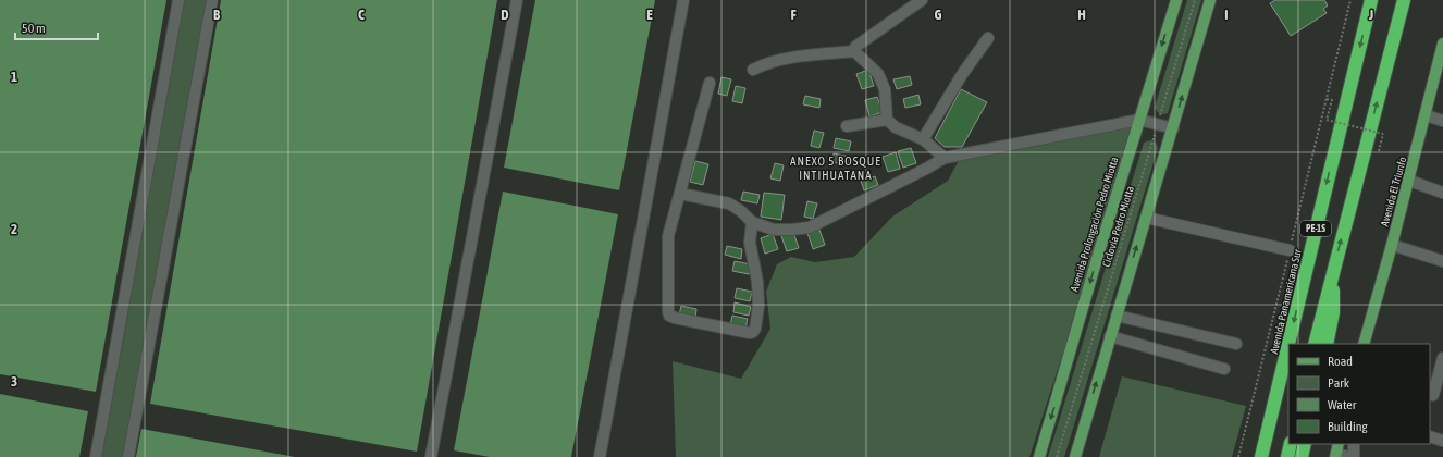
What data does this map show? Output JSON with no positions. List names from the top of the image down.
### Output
{
  "streets": {
    "highway": ["PE-1S", "Avenida Panamericana Sur"],
    "main road": ["Avenida El Triunfo", "Avenida Prolongación Pedro Miotta"],
    "path": ["Ciclovía Pedro Miotta"]
  },
  "districts": ["ANEXO 5 BOSQUE INTIHUATANA"],
  "legend": [
    "Road",
    "Park",
    "Water",
    "Building"
  ],
  "scale_bar": "50 m",
  "grid": {
    "columns": [
      "B",
      "C",
      "D",
      "E",
      "F",
      "G",
      "H",
      "I",
      "J"
    ],
    "rows": ["1", "2", "3"]
  }
}
